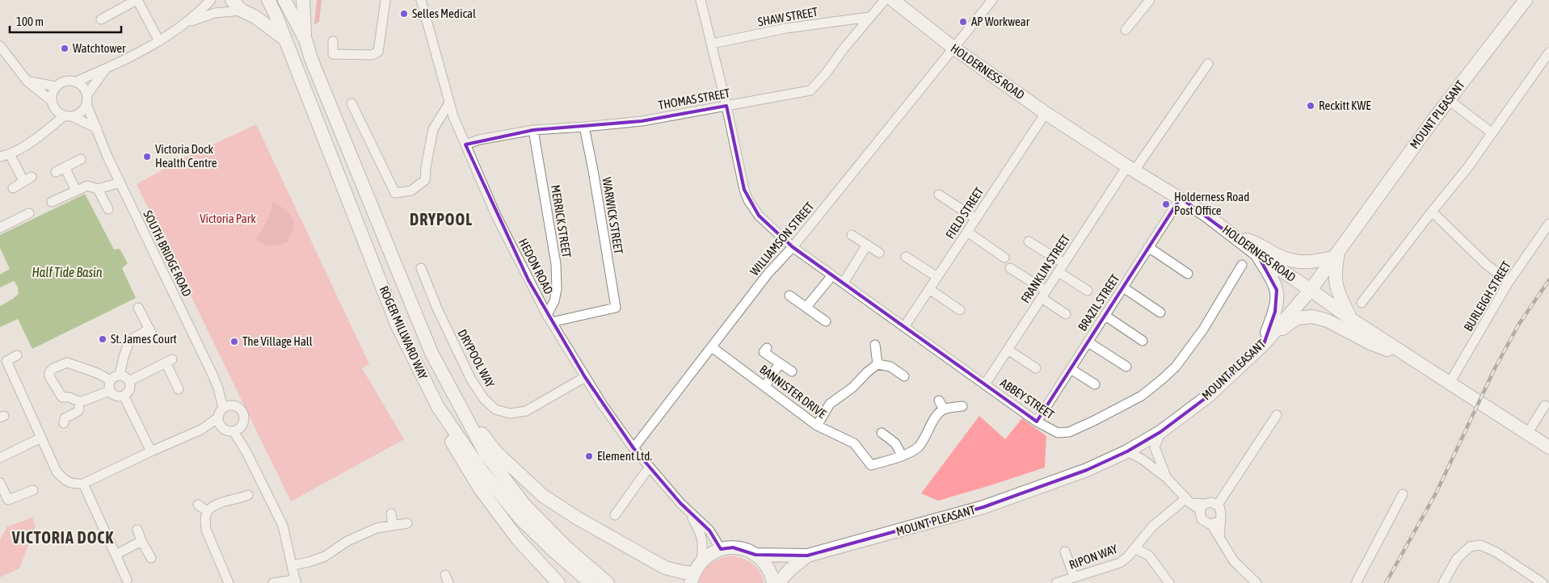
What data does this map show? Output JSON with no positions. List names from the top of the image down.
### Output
{
  "streets": {
    "highway": ["HOLDERNESS ROAD", "MOUNT PLEASANT", "ROGER MILLWARD WAY"],
    "street": [
      "SHAW STREET",
      "THOMAS STREET",
      "FIELD STREET",
      "WARWICK STREET",
      "MERRICK STREET",
      "WILLIAMSON STREET",
      "SOUTH BRIDGE ROAD",
      "HEDON ROAD",
      "FRANKLIN STREET",
      "BURLEIGH STREET",
      "BRAZIL STREET",
      "DRYPOOL WAY",
      "BANNISTER DRIVE",
      "ABBEY STREET",
      "RIPON WAY"
    ]
  },
  "crossings": [
    ["SHAW STREET", "THOMAS STREET"],
    ["SHAW STREET", "ABBEY STREET"],
    ["HOLDERNESS ROAD", "MOUNT PLEASANT"],
    ["HOLDERNESS ROAD", "FIELD STREET"],
    ["HOLDERNESS ROAD", "WILLIAMSON STREET"],
    ["HOLDERNESS ROAD", "FRANKLIN STREET"],
    ["HOLDERNESS ROAD", "BURLEIGH STREET"],
    ["HOLDERNESS ROAD", "BRAZIL STREET"],
    ["THOMAS STREET", "WARWICK STREET"],
    ["THOMAS STREET", "MERRICK STREET"],
    ["THOMAS STREET", "HEDON ROAD"],
    ["THOMAS STREET", "ABBEY STREET"],
    ["FIELD STREET", "ABBEY STREET"],
    ["WARWICK STREET", "MERRICK STREET"],
    ["WARWICK STREET", "HEDON ROAD"],
    ["MERRICK STREET", "HEDON ROAD"],
    ["WILLIAMSON STREET", "HEDON ROAD"],
    ["WILLIAMSON STREET", "BANNISTER DRIVE"],
    ["WILLIAMSON STREET", "ABBEY STREET"],
    ["HEDON ROAD", "DRYPOOL WAY"],
    ["FRANKLIN STREET", "ABBEY STREET"],
    ["BRAZIL STREET", "ABBEY STREET"]
  ],
  "districts": ["DRYPOOL", "VICTORIA DOCK"],
  "water": ["Half Tide Basin"],
  "parks": ["Victoria Park"],
  "places": [
    "Selles Medical",
    "AP Workwear",
    "Watchtower",
    "Reckitt KWE",
    "Victoria Dock Health Centre",
    "Holderness Road Post Office",
    "St. James Court",
    "The Village Hall",
    "Element Ltd."
  ],
  "scale_bar": "100 m"
}
